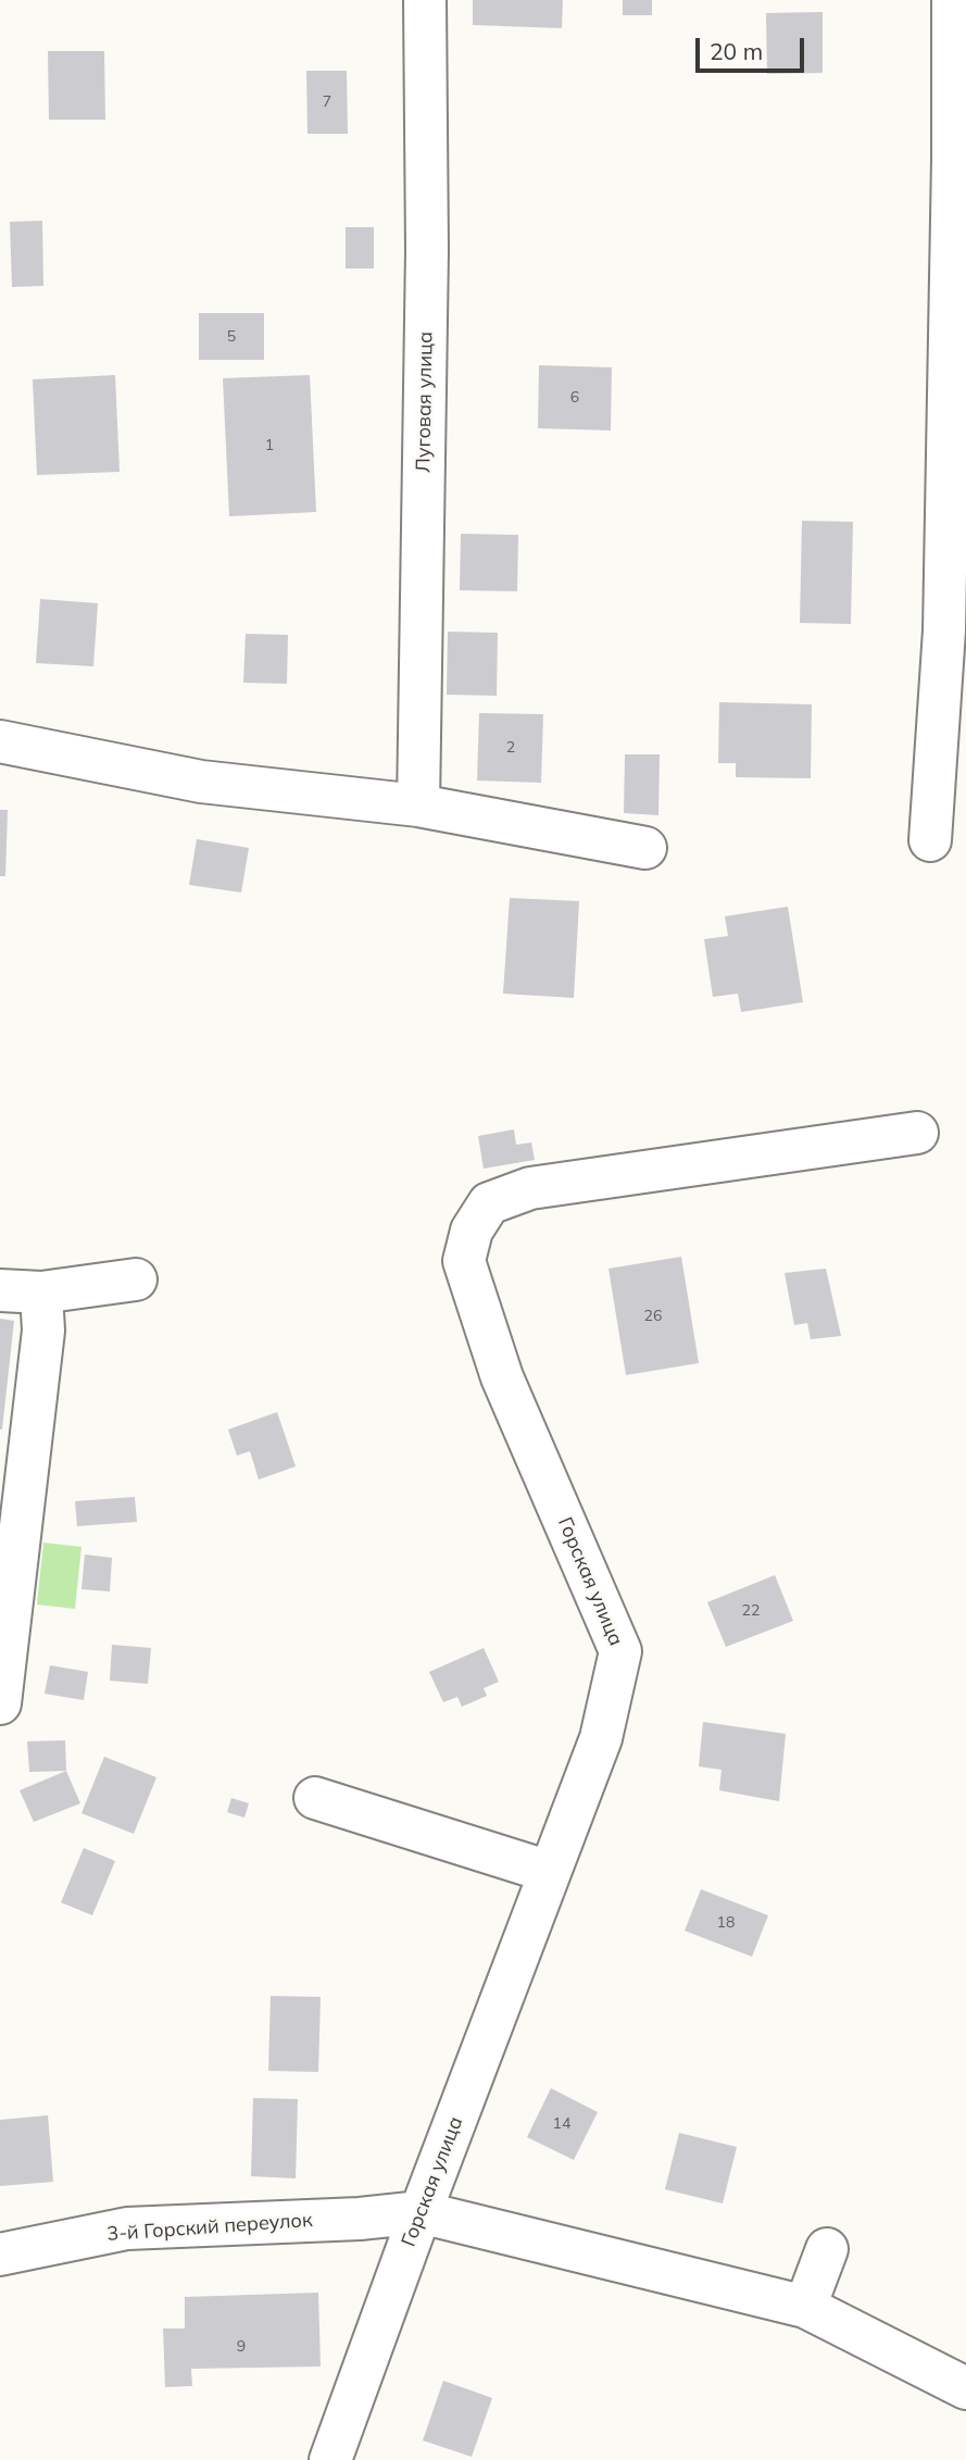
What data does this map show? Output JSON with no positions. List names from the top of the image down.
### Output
{
  "streets": {
    "street": ["Луговая улица", "Горская улица", "3-й Горский переулок"]
  },
  "crossings": [
    ["Горская улица", "3-й Горский переулок"]
  ],
  "house_numbers": [
    "7",
    "5",
    "6",
    "1",
    "2",
    "26",
    "22",
    "18",
    "14",
    "9"
  ],
  "scale_bar": "20 m"
}
